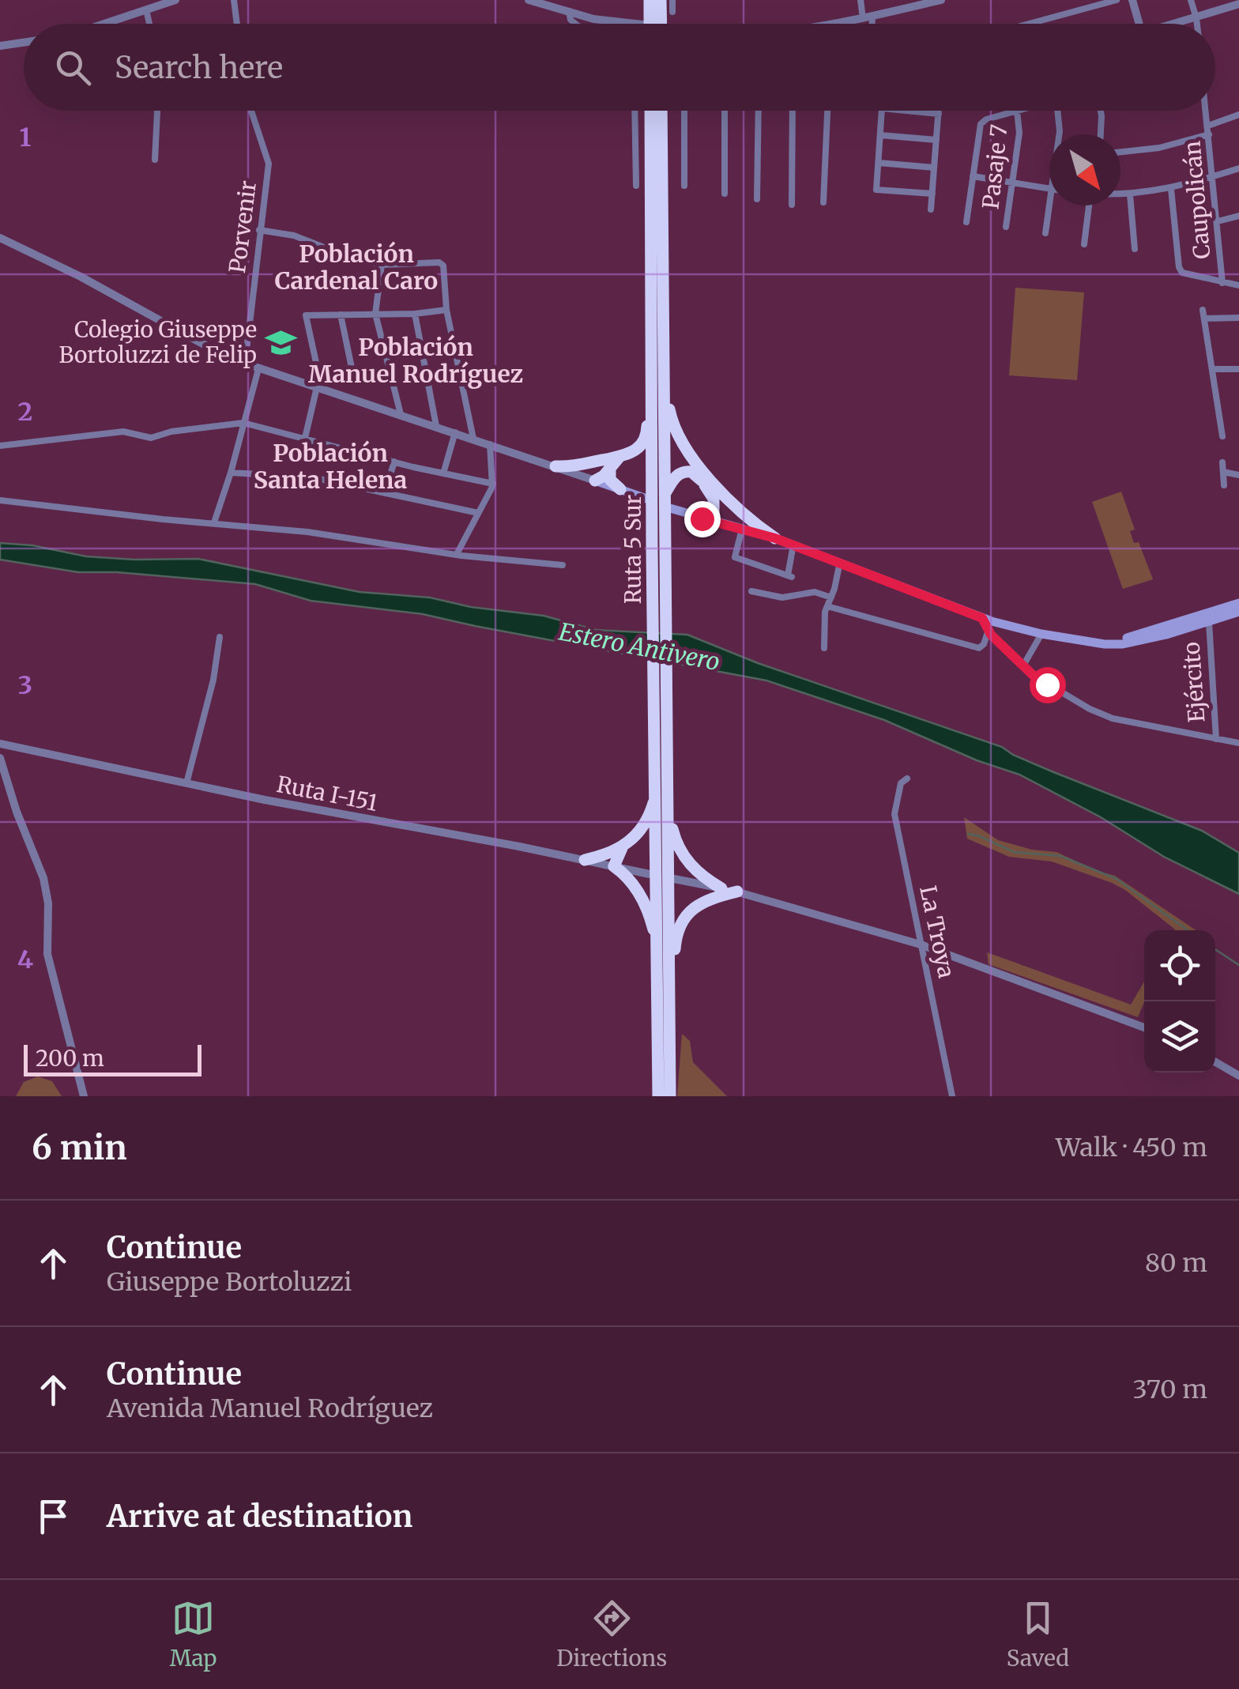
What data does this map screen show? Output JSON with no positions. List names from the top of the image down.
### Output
{
  "streets": {
    "highway": ["Ruta 5 Sur"],
    "street": [
      "Pasaje 7",
      "Caupolicán",
      "Porvenir",
      "Ejército",
      "Ruta I-151",
      "La Troya"
    ]
  },
  "districts": ["Población Cardenal Caro", "Población Manuel Rodríguez", "Población Santa Helena"],
  "water": ["Estero Antivero"],
  "places": {
    "school or university": ["Colegio Giuseppe Bortoluzzi de Felip"]
  },
  "scale_bar": "200 m",
  "north": "bottom right",
  "page": {
    "search": "Search here",
    "scale": "200 m",
    "heading": ["6 min", "Walk · 450 m"],
    "list": [
      ["Continue", "Giuseppe Bortoluzzi", "80 m"],
      ["Continue", "Avenida Manuel Rodríguez", "370 m"],
      "Arrive at destination"
    ],
    "nav": ["Map", "Directions", "Saved"]
  },
  "grid": {
    "rows": [
      "1",
      "2",
      "3",
      "4"
    ]
  }
}
